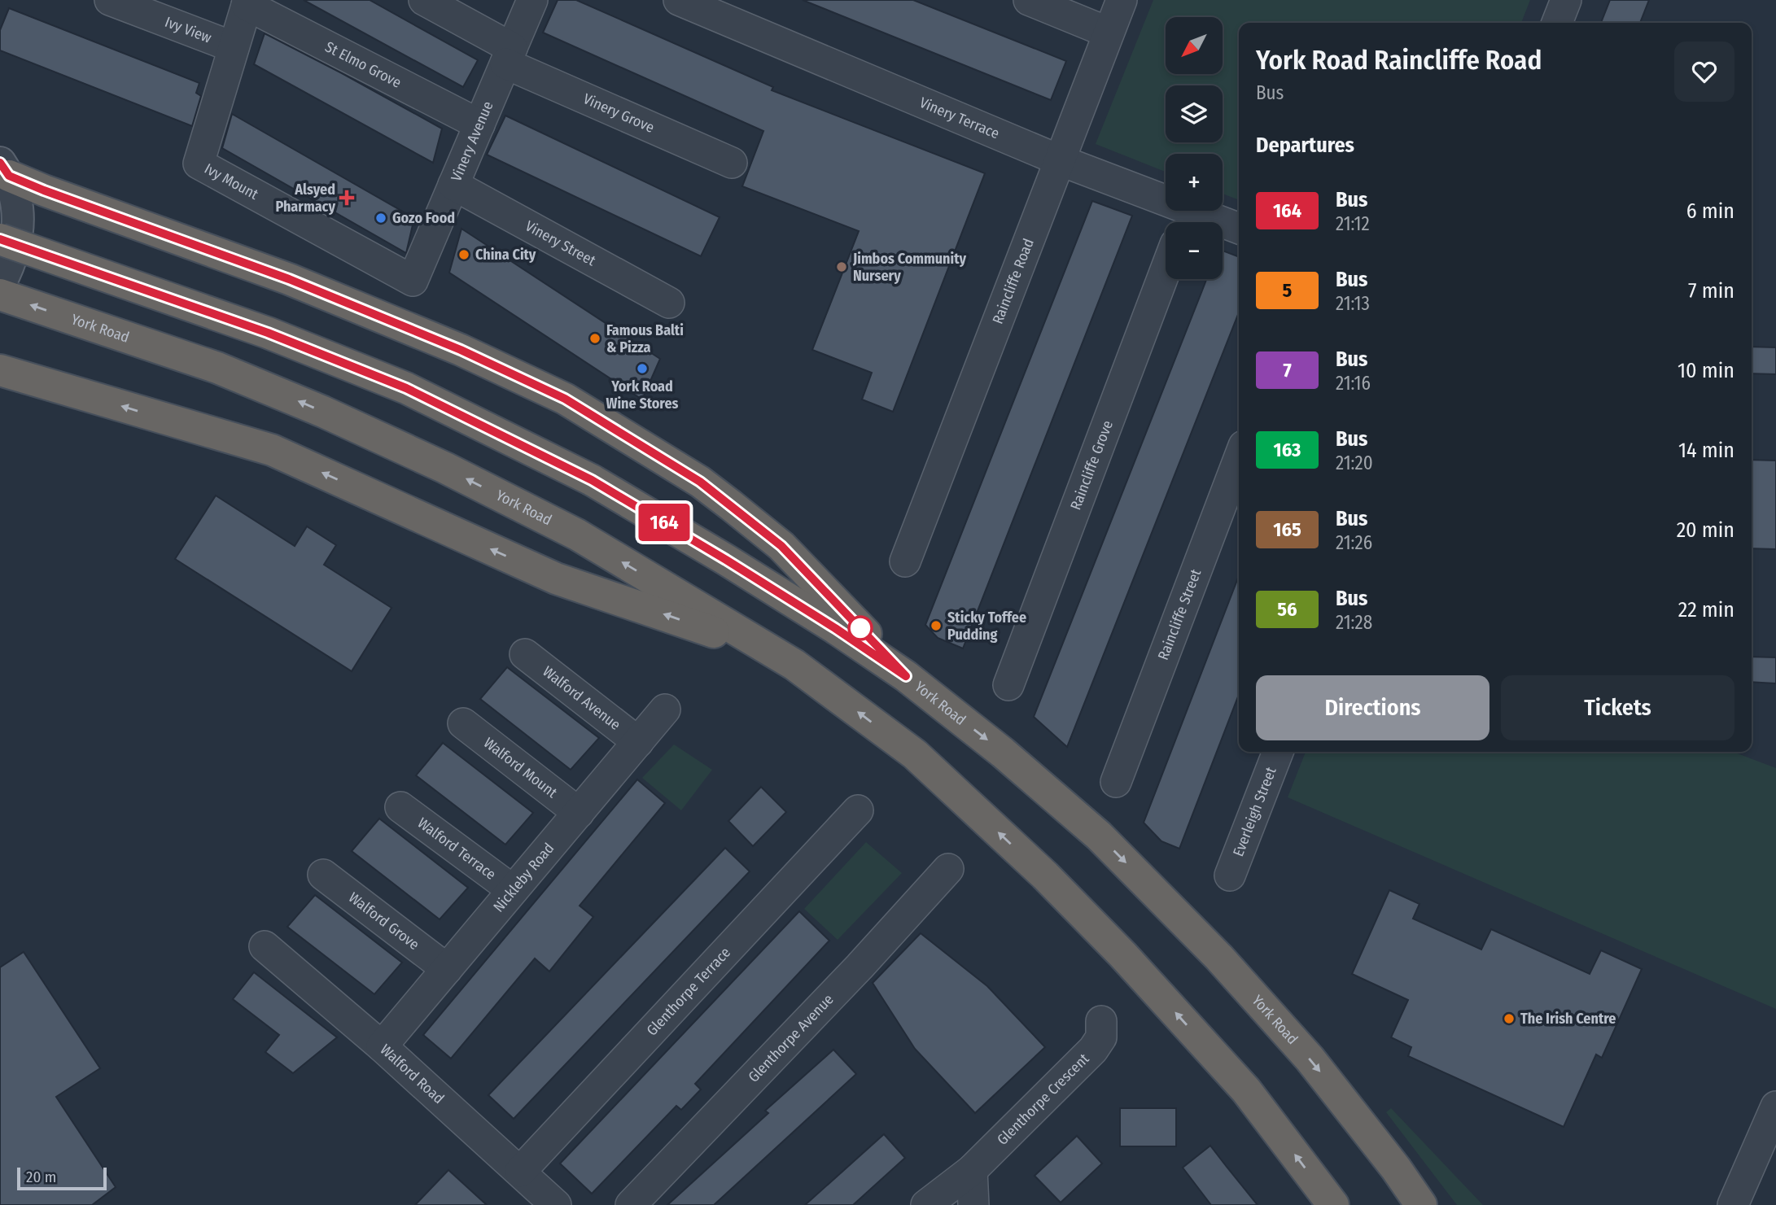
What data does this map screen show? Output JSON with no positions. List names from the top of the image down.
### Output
{
  "streets": {
    "highway": ["York Road"],
    "street": [
      "Ivy View",
      "St Elmo Grove",
      "Vinery Grove",
      "Vinery Terrace",
      "Vinery Avenue",
      "Ivy Mount",
      "Vinery Street",
      "Raincliffe Road",
      "Raincliffe Grove",
      "Raincliffe Street",
      "Walford Avenue",
      "Walford Mount",
      "Everleigh Street",
      "Walford Terrace",
      "Nickleby Road",
      "Walford Grove",
      "Glenthorpe Terrace",
      "Glenthorpe Avenue",
      "Walford Road",
      "Glenthorpe Crescent"
    ]
  },
  "crossings": [
    ["Ivy View", "Ivy Mount"],
    ["St Elmo Grove", "Vinery Avenue"],
    ["St Elmo Grove", "Ivy Mount"],
    ["Vinery Grove", "Vinery Avenue"],
    ["Vinery Terrace", "Raincliffe Road"],
    ["Vinery Avenue", "Ivy Mount"],
    ["Vinery Avenue", "Vinery Street"],
    ["Walford Avenue", "Nickleby Road"],
    ["Walford Mount", "Nickleby Road"],
    ["Walford Terrace", "Nickleby Road"],
    ["Nickleby Road", "Walford Grove"],
    ["Nickleby Road", "Walford Road"],
    ["Glenthorpe Terrace", "Walford Road"]
  ],
  "places": {
    "health": ["Alsyed Pharmacy"],
    "other": [
      "Gozo Food",
      "China City",
      "Jimbos Community Nursery",
      "Famous Balti & Pizza",
      "York Road Wine Stores",
      "Sticky Toffee Pudding",
      "The Irish Centre"
    ]
  },
  "lines": ["bus line 164"],
  "scale_bar": "20 m",
  "north": "bottom left",
  "page": {
    "on_map": "164",
    "map_buttons": ["+", "−"],
    "heading": [
      ["York Road Raincliffe Road", "Bus"],
      "Departures"
    ],
    "list": [
      {
        "mark": "164",
        "name": "Bus",
        "note": "21:12",
        "value": "6 min"
      },
      {
        "mark": "5",
        "name": "Bus",
        "note": "21:13",
        "value": "7 min"
      },
      {
        "mark": "7",
        "name": "Bus",
        "note": "21:16",
        "value": "10 min"
      },
      {
        "mark": "163",
        "name": "Bus",
        "note": "21:20",
        "value": "14 min"
      },
      {
        "mark": "165",
        "name": "Bus",
        "note": "21:26",
        "value": "20 min"
      },
      {
        "mark": "56",
        "name": "Bus",
        "note": "21:28",
        "value": "22 min"
      }
    ],
    "buttons": ["Directions", "Tickets"],
    "scale": "20 m"
  }
}
